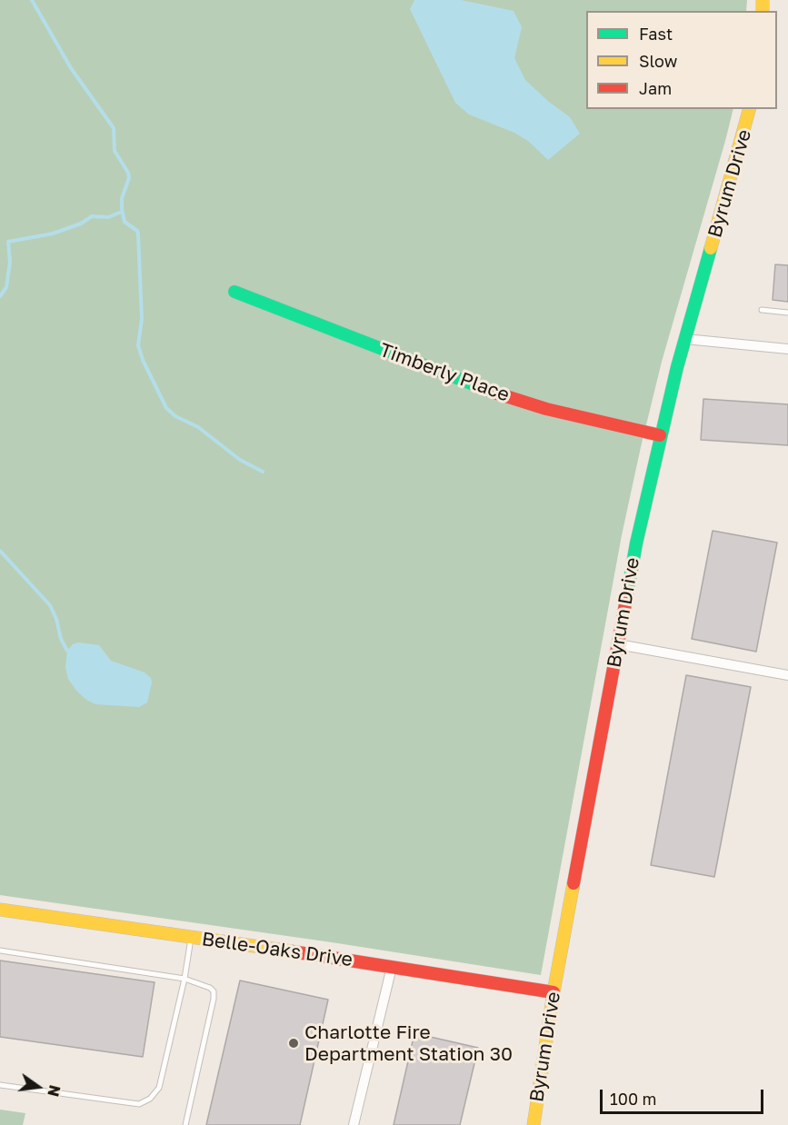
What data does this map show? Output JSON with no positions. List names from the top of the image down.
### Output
{
  "streets": {
    "street": ["Byrum Drive", "Timberly Place", "Belle-Oaks Drive"]
  },
  "crossings": [
    ["Byrum Drive", "Timberly Place"],
    ["Byrum Drive", "Belle-Oaks Drive"]
  ],
  "places": ["Charlotte Fire Department Station 30"],
  "legend": ["Fast", "Slow", "Jam"],
  "scale_bar": "100 m",
  "north": "right"
}
